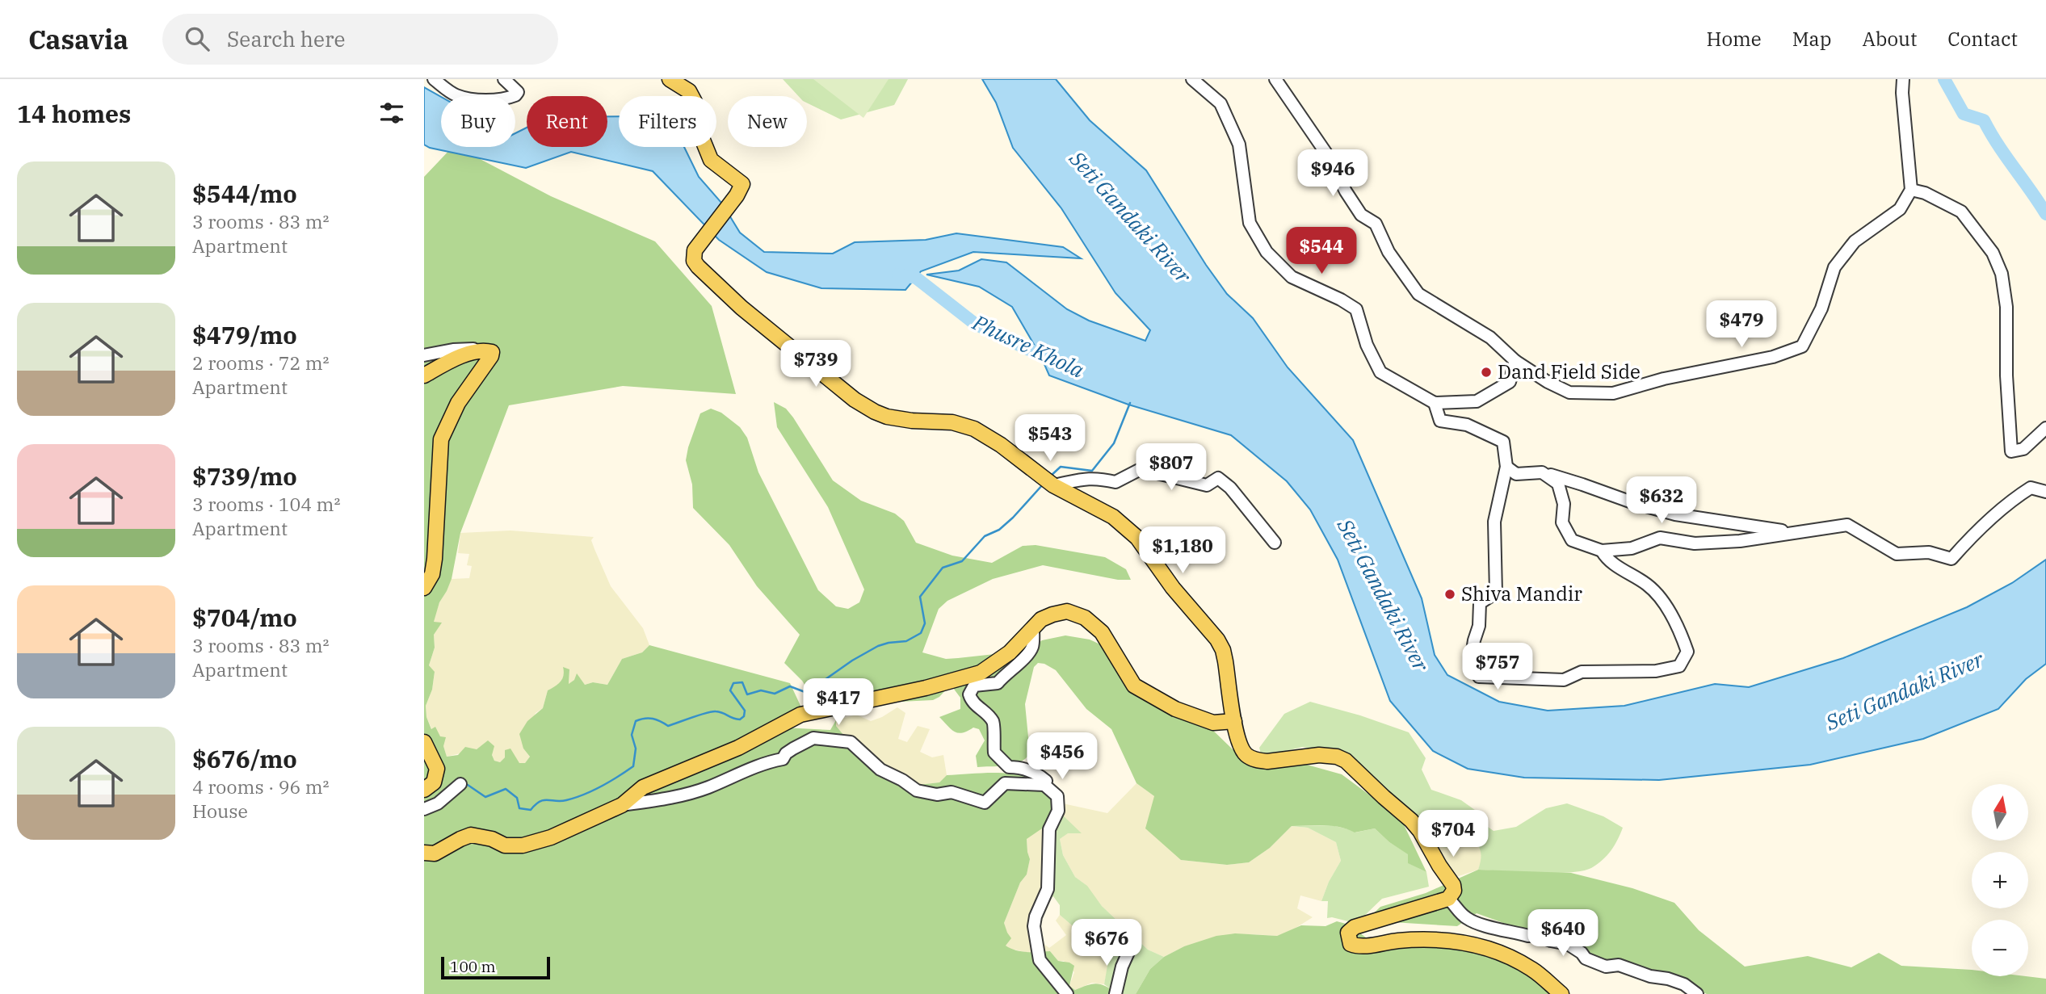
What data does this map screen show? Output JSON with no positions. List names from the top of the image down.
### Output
{
  "water": ["Seti Gandaki River", "Phusre Khola"],
  "places": ["Dand Field Side", "Shiva Mandir"],
  "scale_bar": "100 m",
  "north": "top",
  "page": {
    "header": "Casavia",
    "search": "Search here",
    "nav": [
      "Home",
      "Map",
      "About",
      "Contact"
    ],
    "heading": "14 homes",
    "chip": [
      "Buy",
      "Rent",
      "Filters",
      "New"
    ],
    "list": [
      {
        "name": "$544/mo",
        "note": "3 rooms · 83 m² · Apartment"
      },
      {
        "name": "$479/mo",
        "note": "2 rooms · 72 m² · Apartment"
      },
      {
        "name": "$739/mo",
        "note": "3 rooms · 104 m² · Apartment"
      },
      {
        "name": "$704/mo",
        "note": "3 rooms · 83 m² · Apartment"
      },
      {
        "name": "$676/mo",
        "note": "4 rooms · 96 m² · House"
      }
    ],
    "price": [
      "$946",
      "$544",
      "$479",
      "$739",
      "$543",
      "$807",
      "$632",
      "$1,180",
      "$757",
      "$417",
      "$456",
      "$704",
      "$640",
      "$676"
    ],
    "map_buttons": ["+", "−"],
    "scale": "100 m"
  }
}
